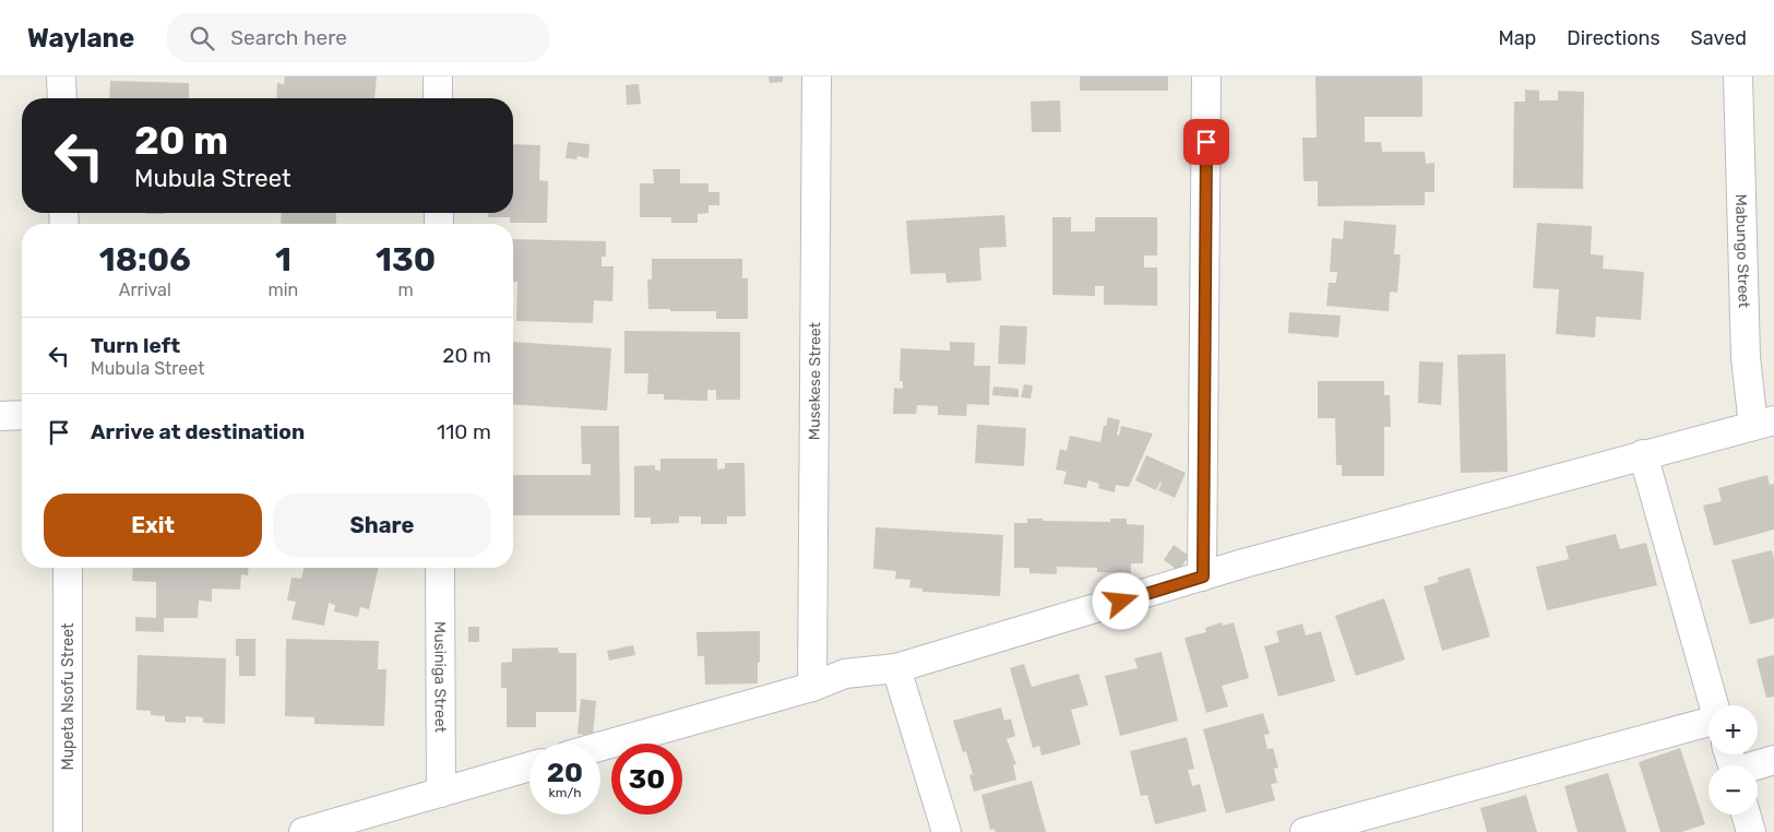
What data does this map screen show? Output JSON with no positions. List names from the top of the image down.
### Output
{
  "streets": {
    "street": [
      "Mabungo Street",
      "Musekese Street",
      "Musiniga Street",
      "Mupeta Nsofu Street"
    ]
  },
  "page": {
    "header": "Waylane",
    "search": "Search here",
    "nav": ["Map", "Directions", "Saved"],
    "turn": ["20 m", "Mubula Street"],
    "eta": [
      "18:06",
      "Arrival",
      "1",
      "min",
      "130",
      "m"
    ],
    "list": [
      {
        "name": "Turn left",
        "note": "Mubula Street",
        "value": "20 m"
      },
      {
        "name": "Arrive at destination",
        "value": "110 m"
      }
    ],
    "buttons": ["Exit", "Share"],
    "map_buttons": ["+", "−"],
    "speed": "20 km/h",
    "limit": "30"
  }
}
